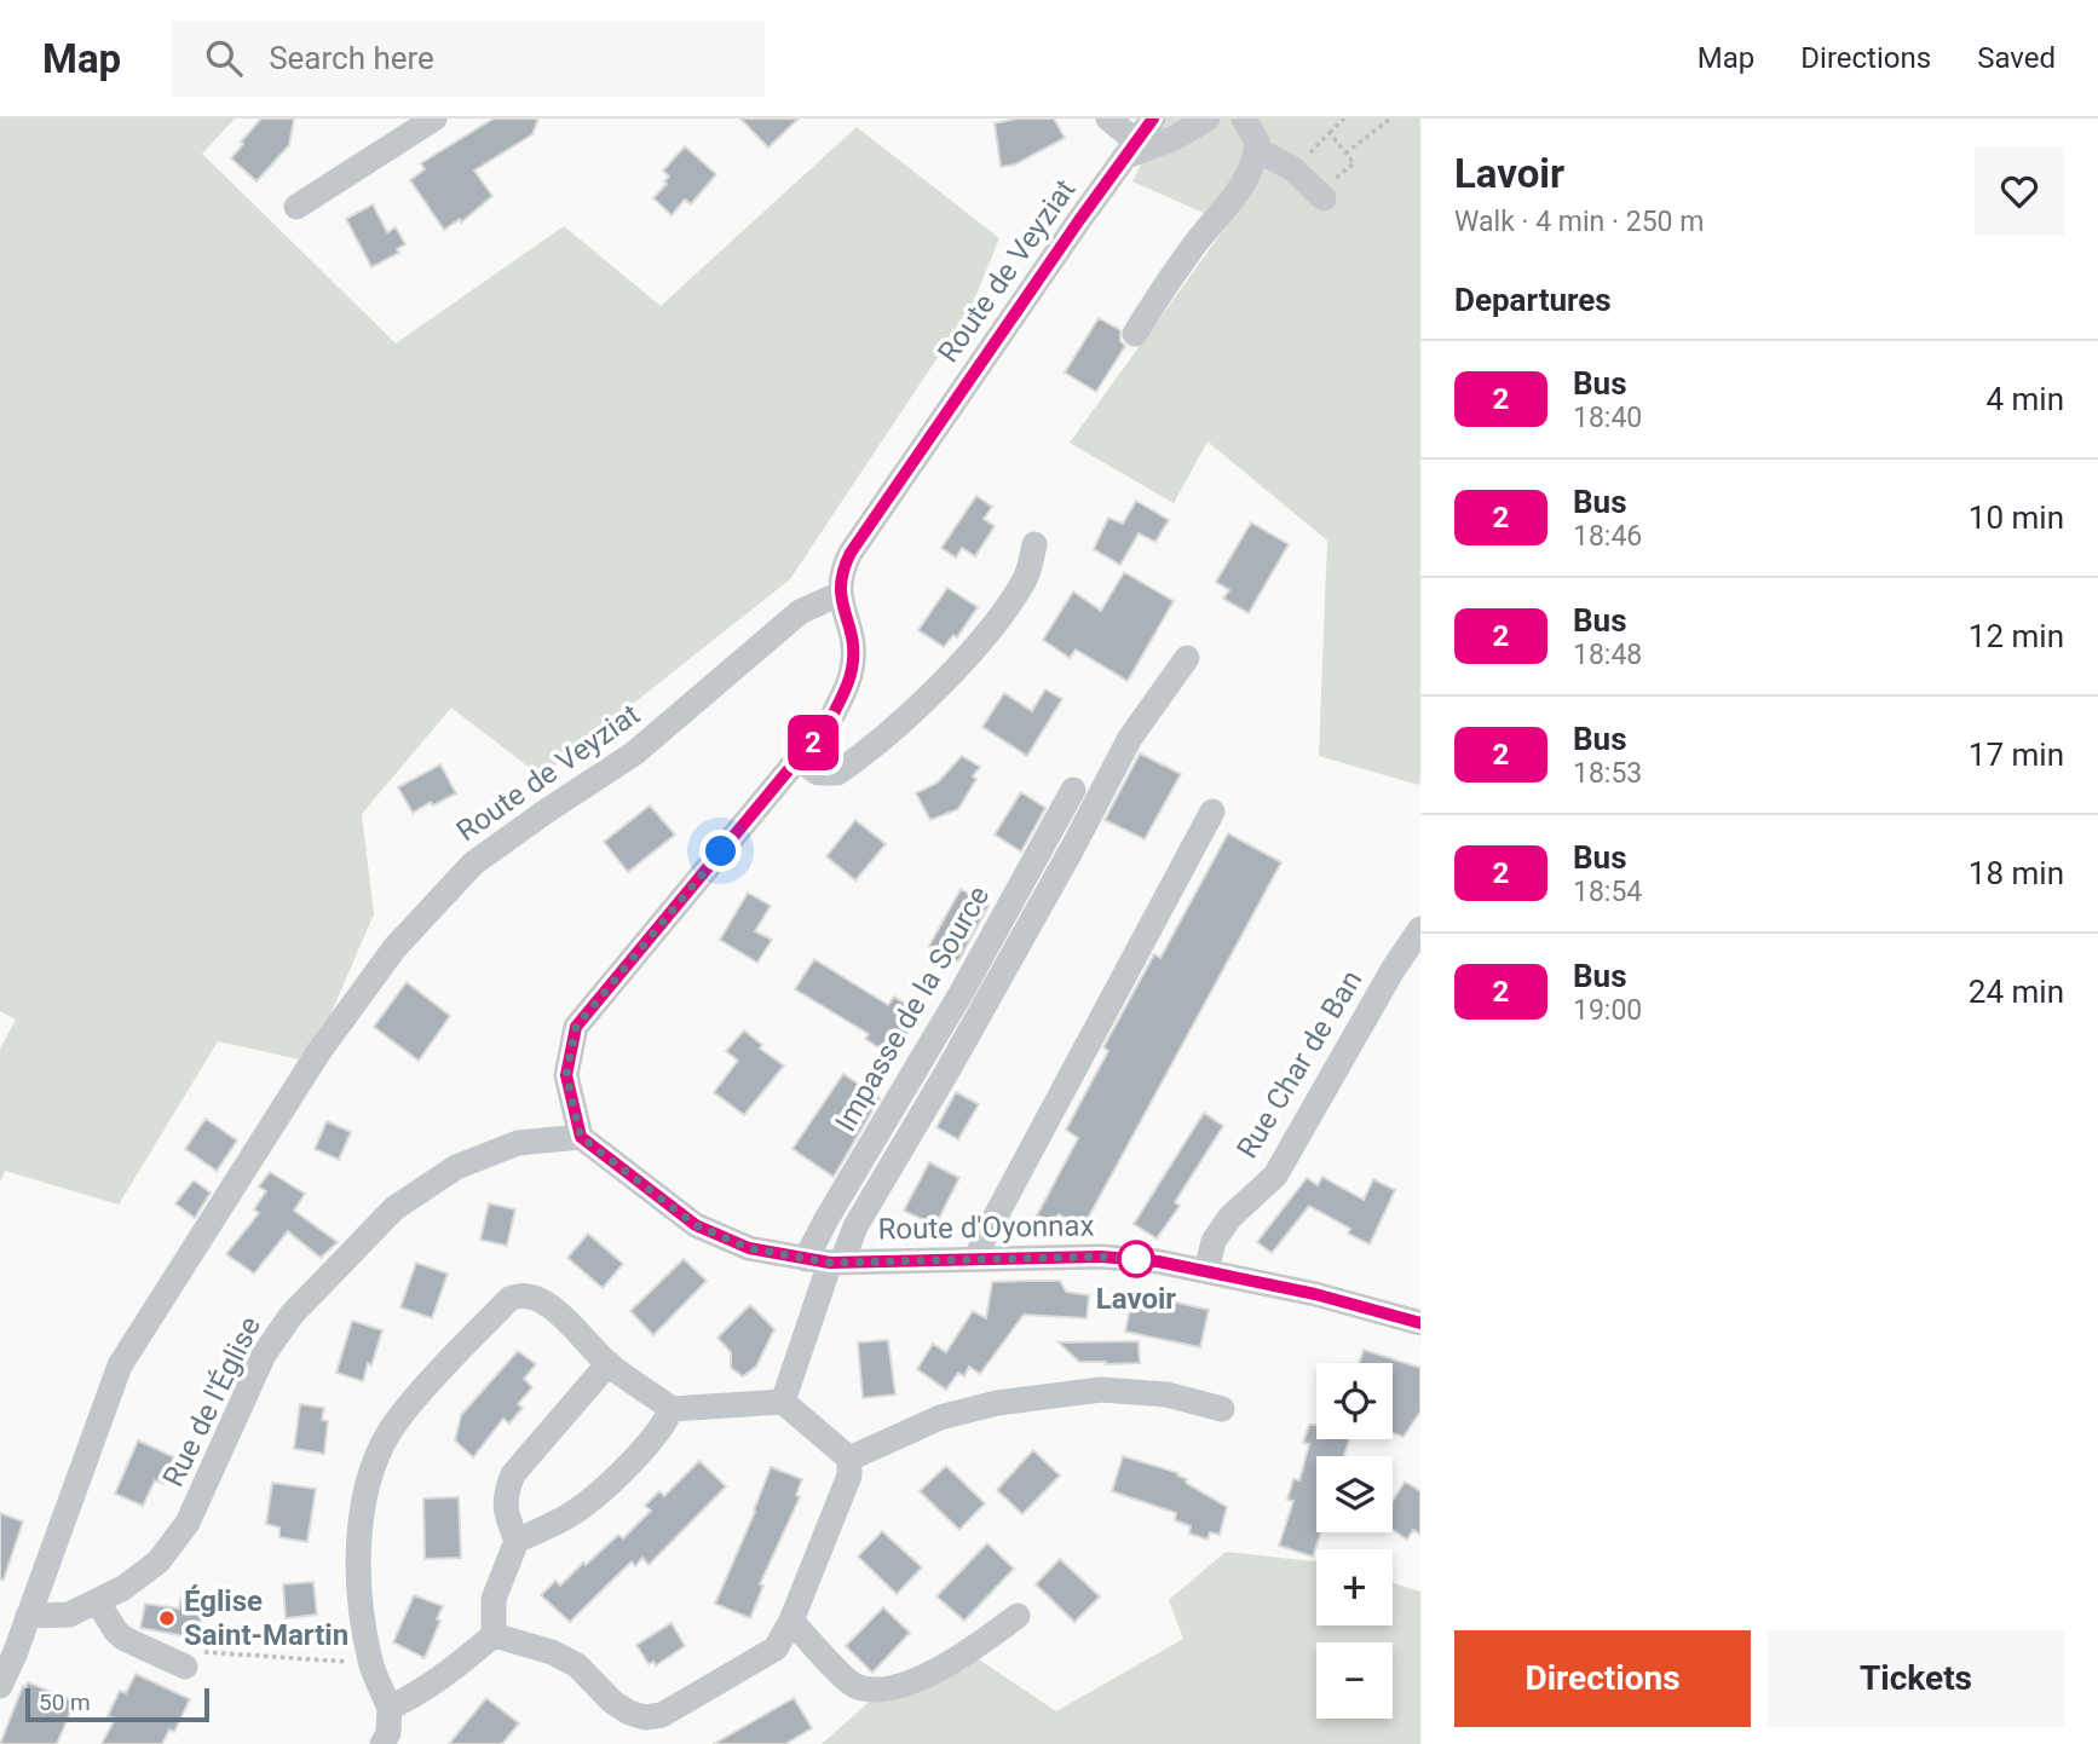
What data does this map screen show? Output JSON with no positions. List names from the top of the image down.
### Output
{
  "streets": {
    "street": [
      "Route de Veyziat",
      "Impasse de la Source",
      "Rue Char de Ban",
      "Route d'Oyonnax",
      "Rue de l'Église"
    ]
  },
  "crossings": [
    ["Route de Veyziat", "Rue de l'Église"],
    ["Impasse de la Source", "Route d'Oyonnax"],
    ["Rue Char de Ban", "Route d'Oyonnax"],
    ["Route d'Oyonnax", "Rue de l'Église"]
  ],
  "places": ["Lavoir", "Église Saint-Martin"],
  "lines": ["bus line 2"],
  "scale_bar": "50 m",
  "page": {
    "header": "Map",
    "search": "Search here",
    "nav": ["Map", "Directions", "Saved"],
    "on_map": "2",
    "heading": [
      ["Lavoir", "Walk · 4 min · 250 m"],
      "Departures"
    ],
    "list": [
      {
        "mark": "2",
        "name": "Bus",
        "note": "18:40",
        "value": "4 min"
      },
      {
        "mark": "2",
        "name": "Bus",
        "note": "18:46",
        "value": "10 min"
      },
      {
        "mark": "2",
        "name": "Bus",
        "note": "18:48",
        "value": "12 min"
      },
      {
        "mark": "2",
        "name": "Bus",
        "note": "18:53",
        "value": "17 min"
      },
      {
        "mark": "2",
        "name": "Bus",
        "note": "18:54",
        "value": "18 min"
      },
      {
        "mark": "2",
        "name": "Bus",
        "note": "19:00",
        "value": "24 min"
      }
    ],
    "map_buttons": ["+", "−"],
    "buttons": ["Directions", "Tickets"],
    "scale": "50 m"
  }
}
